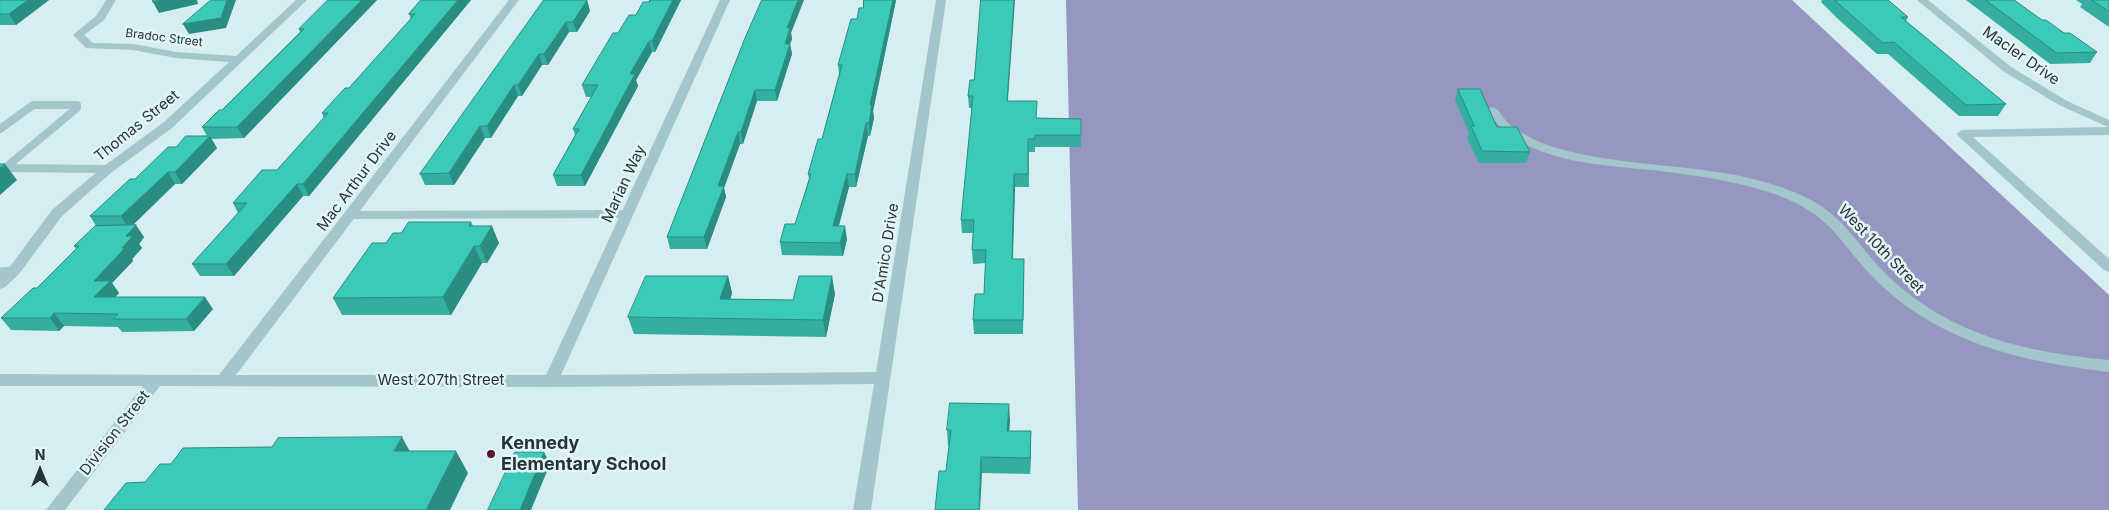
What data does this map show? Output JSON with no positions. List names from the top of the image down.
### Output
{
  "streets": {
    "street": [
      "Bradoc Street",
      "Macler Drive",
      "Thomas Street",
      "Mac Arthur Drive",
      "Marian Way",
      "West 10th Street",
      "D'Amico Drive",
      "West 207th Street",
      "Division Street"
    ]
  },
  "crossings": [
    ["Bradoc Street", "Thomas Street"],
    ["Mac Arthur Drive", "West 207th Street"],
    ["Marian Way", "West 207th Street"],
    ["D'Amico Drive", "West 207th Street"],
    ["West 207th Street", "Division Street"]
  ],
  "places": ["Kennedy Elementary School"],
  "north": "top"
}
